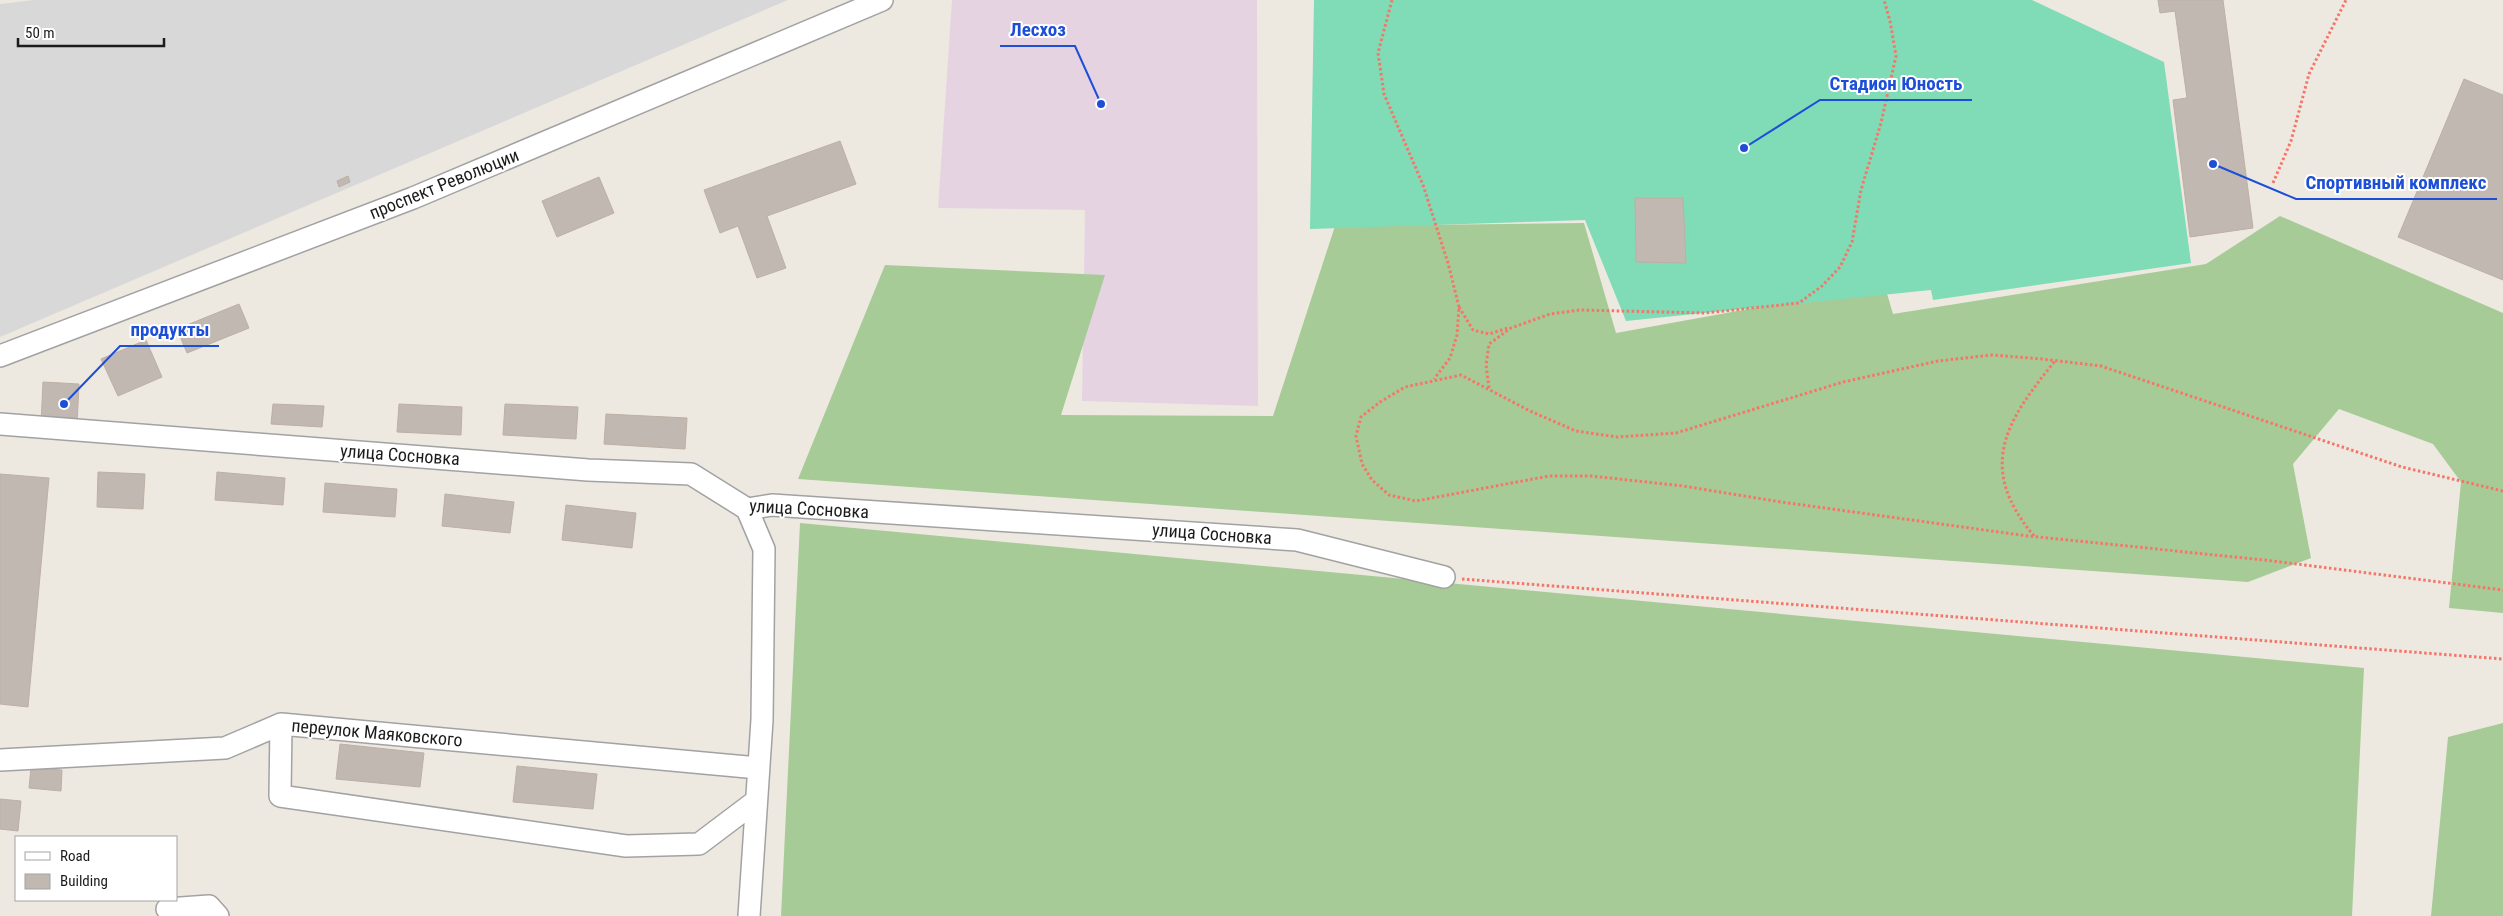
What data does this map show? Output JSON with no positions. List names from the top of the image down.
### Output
{
  "streets": {
    "street": ["проспект Революции", "улица Сосновка", "переулок Маяковского"]
  },
  "places": [
    "Лесхоз",
    "Стадион Юность",
    "Спортивный комплекс",
    "продукты"
  ],
  "legend": ["Road", "Building"],
  "scale_bar": "50 m"
}
